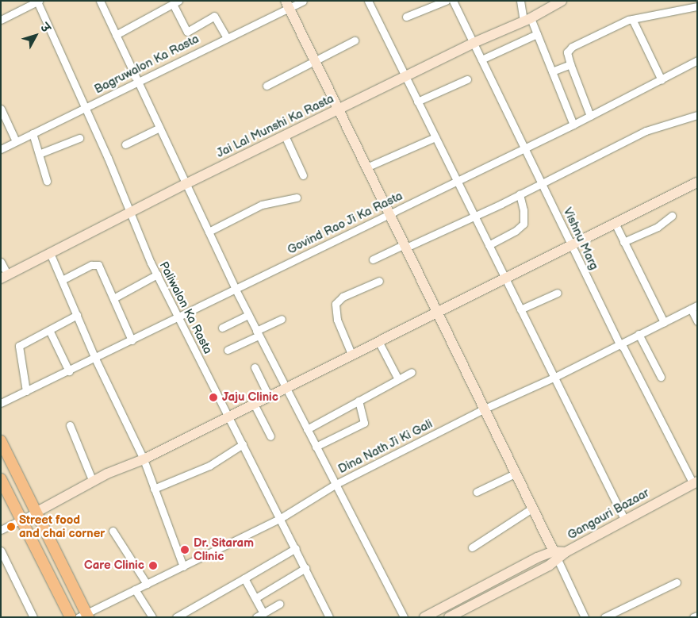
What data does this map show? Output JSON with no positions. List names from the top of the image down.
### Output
{
  "streets": {
    "street": [
      "Bagruwalon Ka Rasta",
      "Jai Lal Munshi Ka Rasta",
      "Govind Rao Ji Ka Rasta",
      "Vishnu Marg",
      "Paliwalon Ka Rasta",
      "Dina Nath Ji Ki Gali",
      "Gangauri Bazaar"
    ]
  },
  "crossings": [
    ["Bagruwalon Ka Rasta", "Paliwalon Ka Rasta"],
    ["Jai Lal Munshi Ka Rasta", "Vishnu Marg"],
    ["Jai Lal Munshi Ka Rasta", "Paliwalon Ka Rasta"],
    ["Govind Rao Ji Ka Rasta", "Vishnu Marg"],
    ["Govind Rao Ji Ka Rasta", "Paliwalon Ka Rasta"],
    ["Vishnu Marg", "Dina Nath Ji Ki Gali"],
    ["Vishnu Marg", "Gangauri Bazaar"],
    ["Paliwalon Ka Rasta", "Dina Nath Ji Ki Gali"]
  ],
  "places": [
    "Jaju Clinic",
    "Street food and chai corner",
    "Dr. Sitaram Clinic",
    "Care Clinic"
  ],
  "north": "top right"
}
